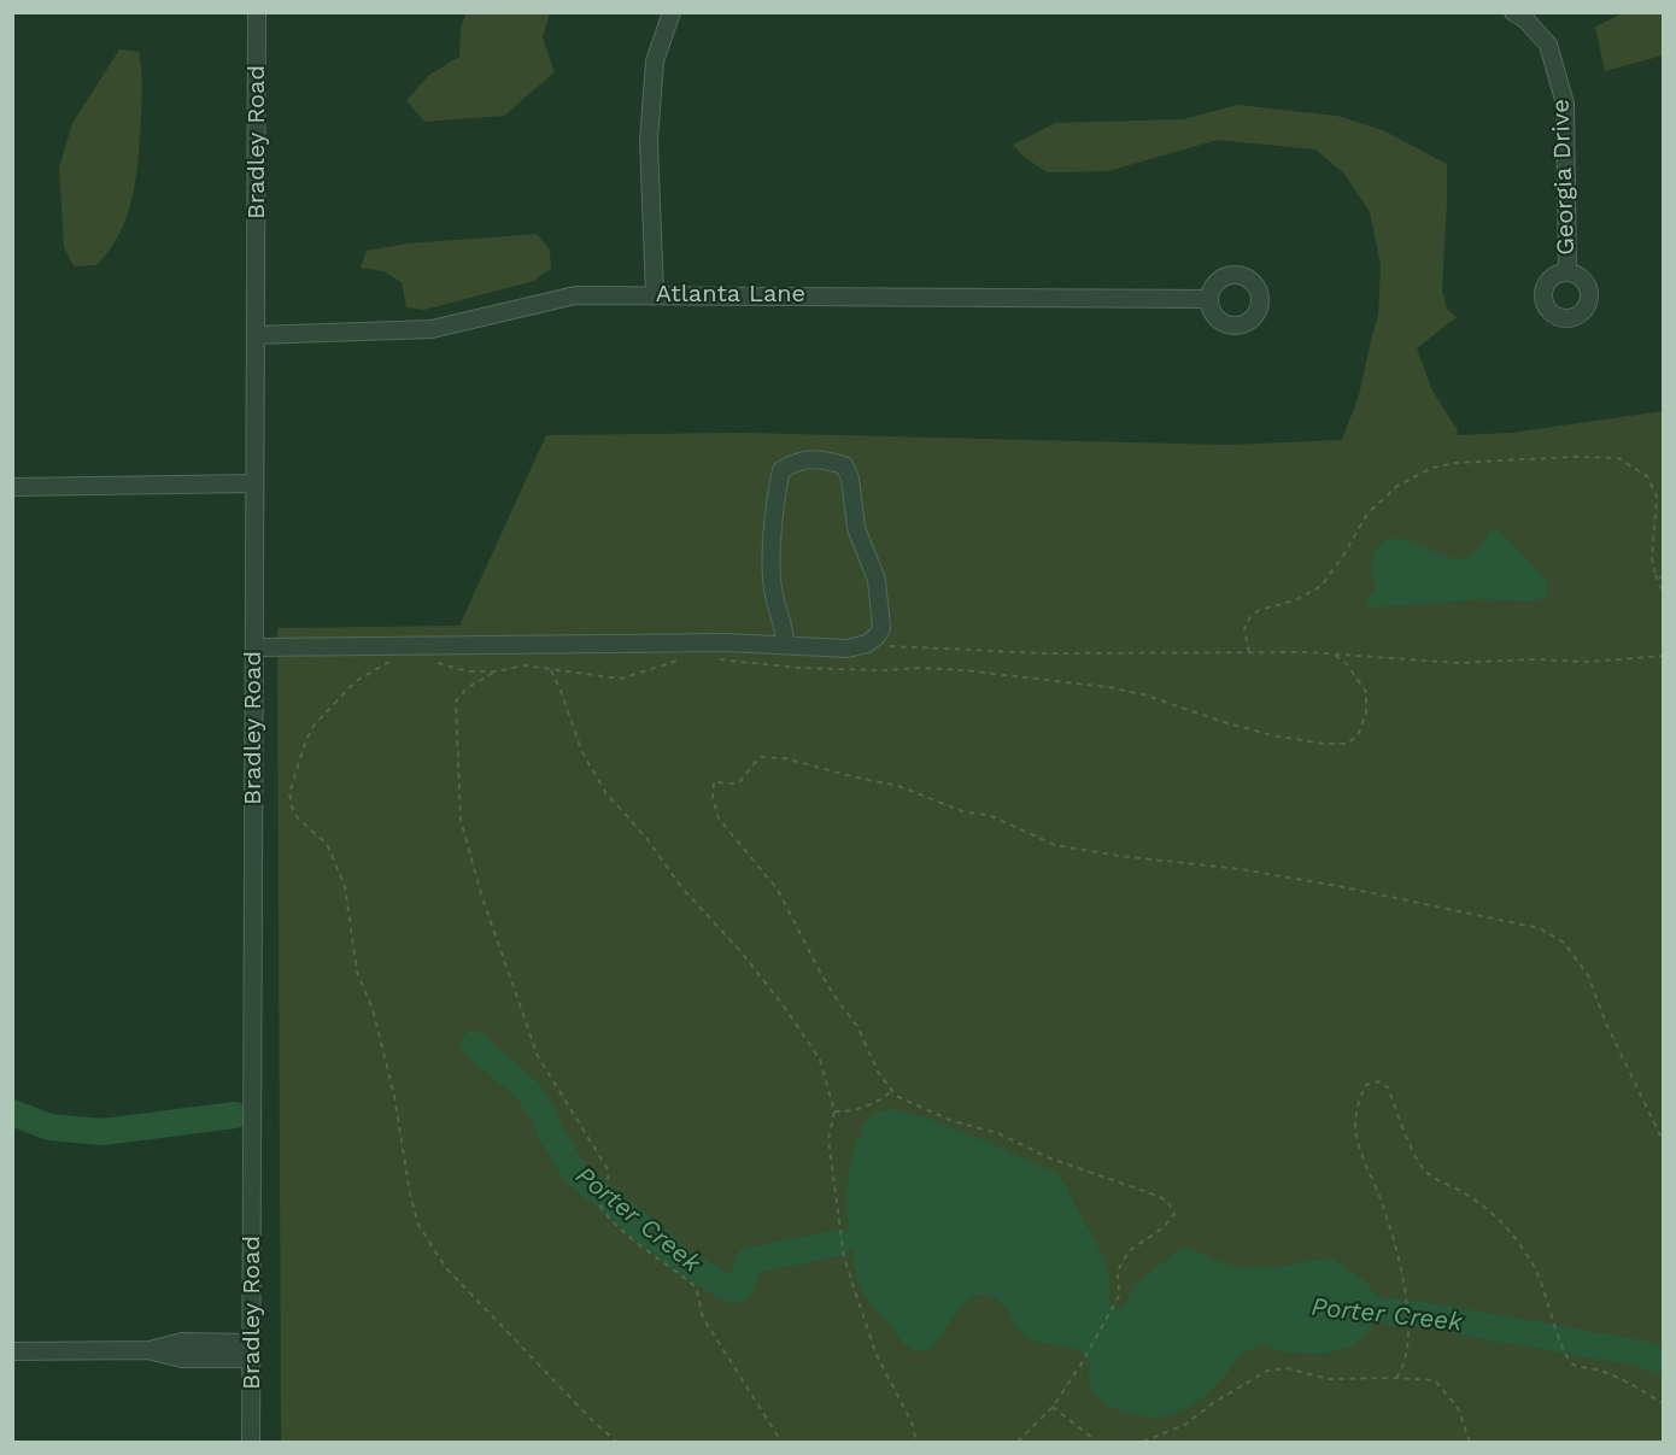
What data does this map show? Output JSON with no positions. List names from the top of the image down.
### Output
{
  "streets": {
    "street": ["Bradley Road", "Georgia Drive", "Atlanta Lane"]
  },
  "crossings": [
    ["Bradley Road", "Atlanta Lane"]
  ],
  "water": ["Porter Creek"]
}
